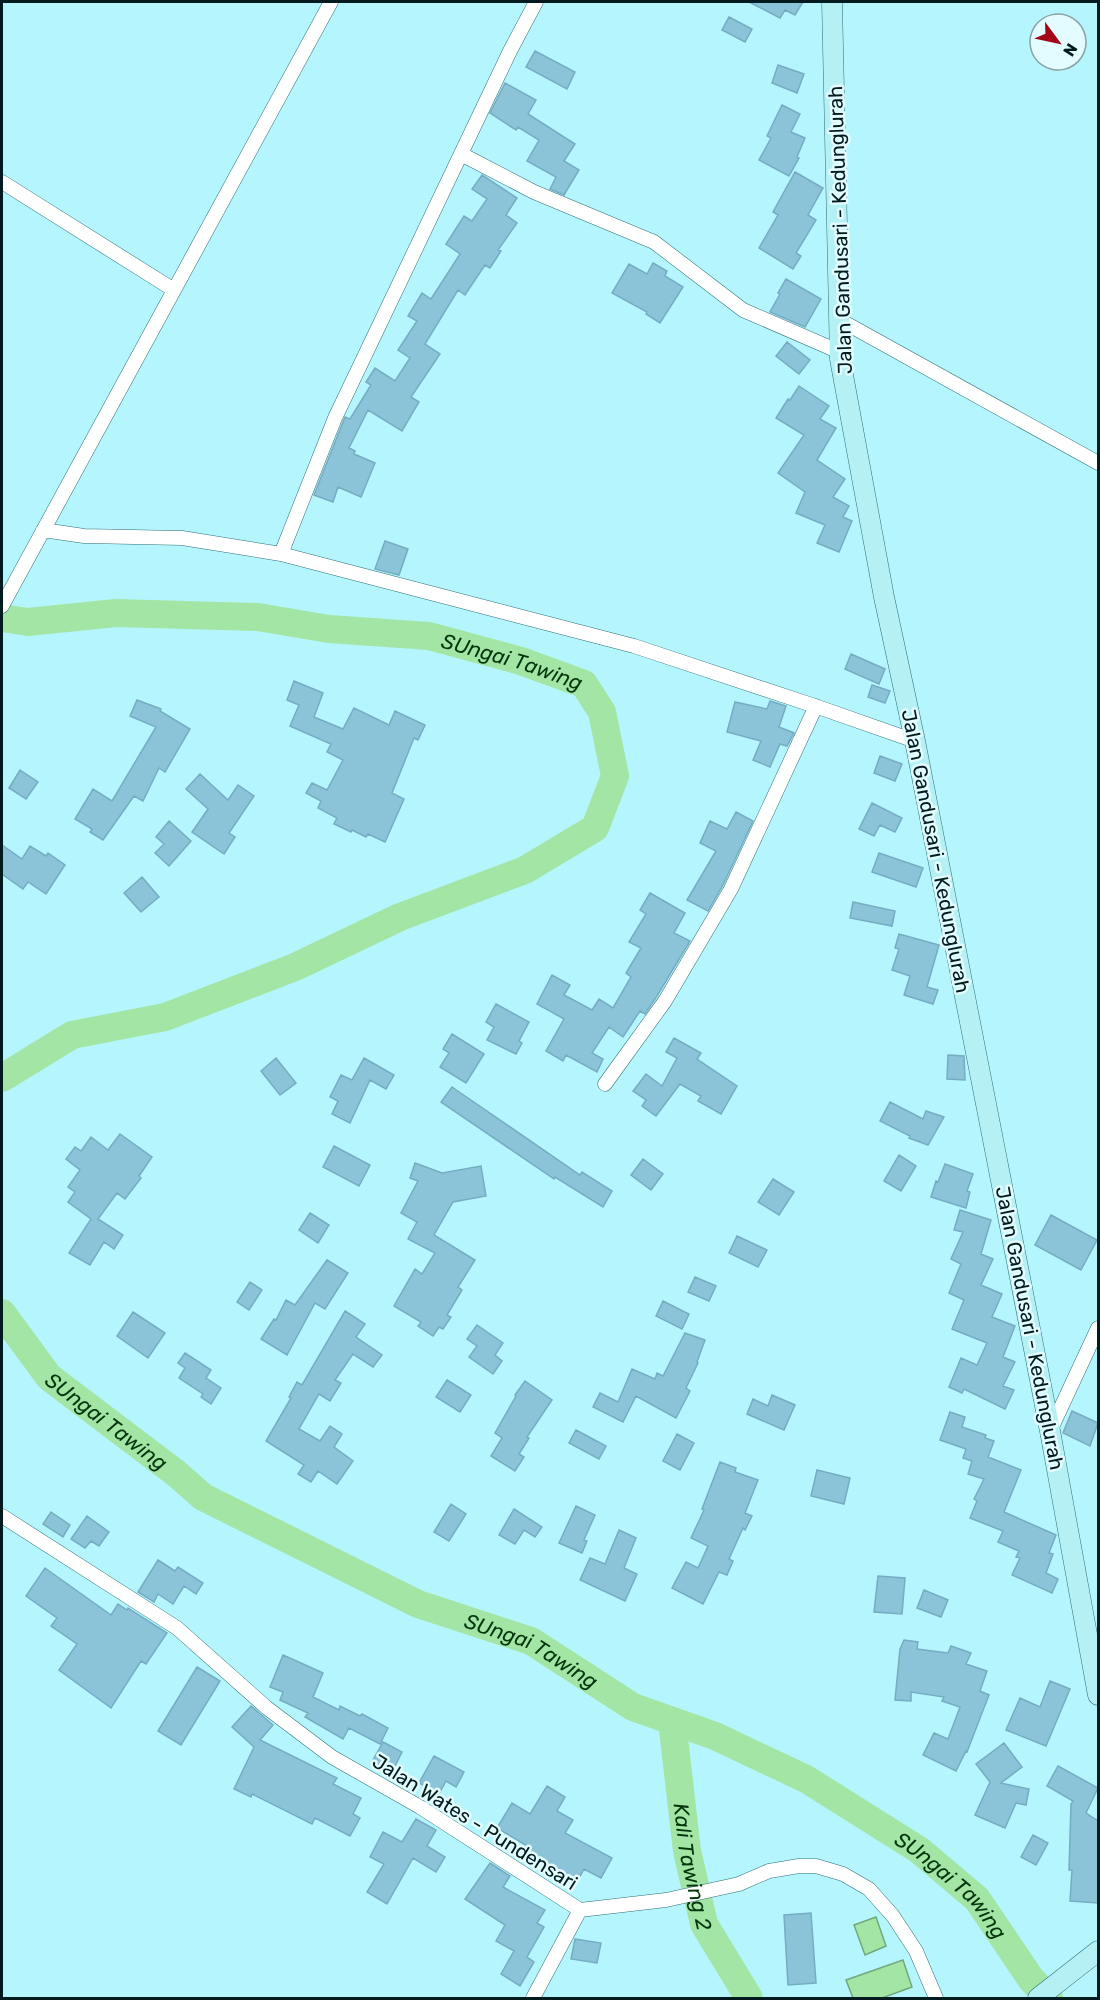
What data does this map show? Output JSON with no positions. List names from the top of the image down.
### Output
{
  "streets": {
    "street": ["Jalan Gandusari - Kedunglurah", "Jalan Wates - Pundensari"]
  },
  "water": ["SUngai Tawing", "Kali Tawing 2"],
  "north": "bottom right"
}
